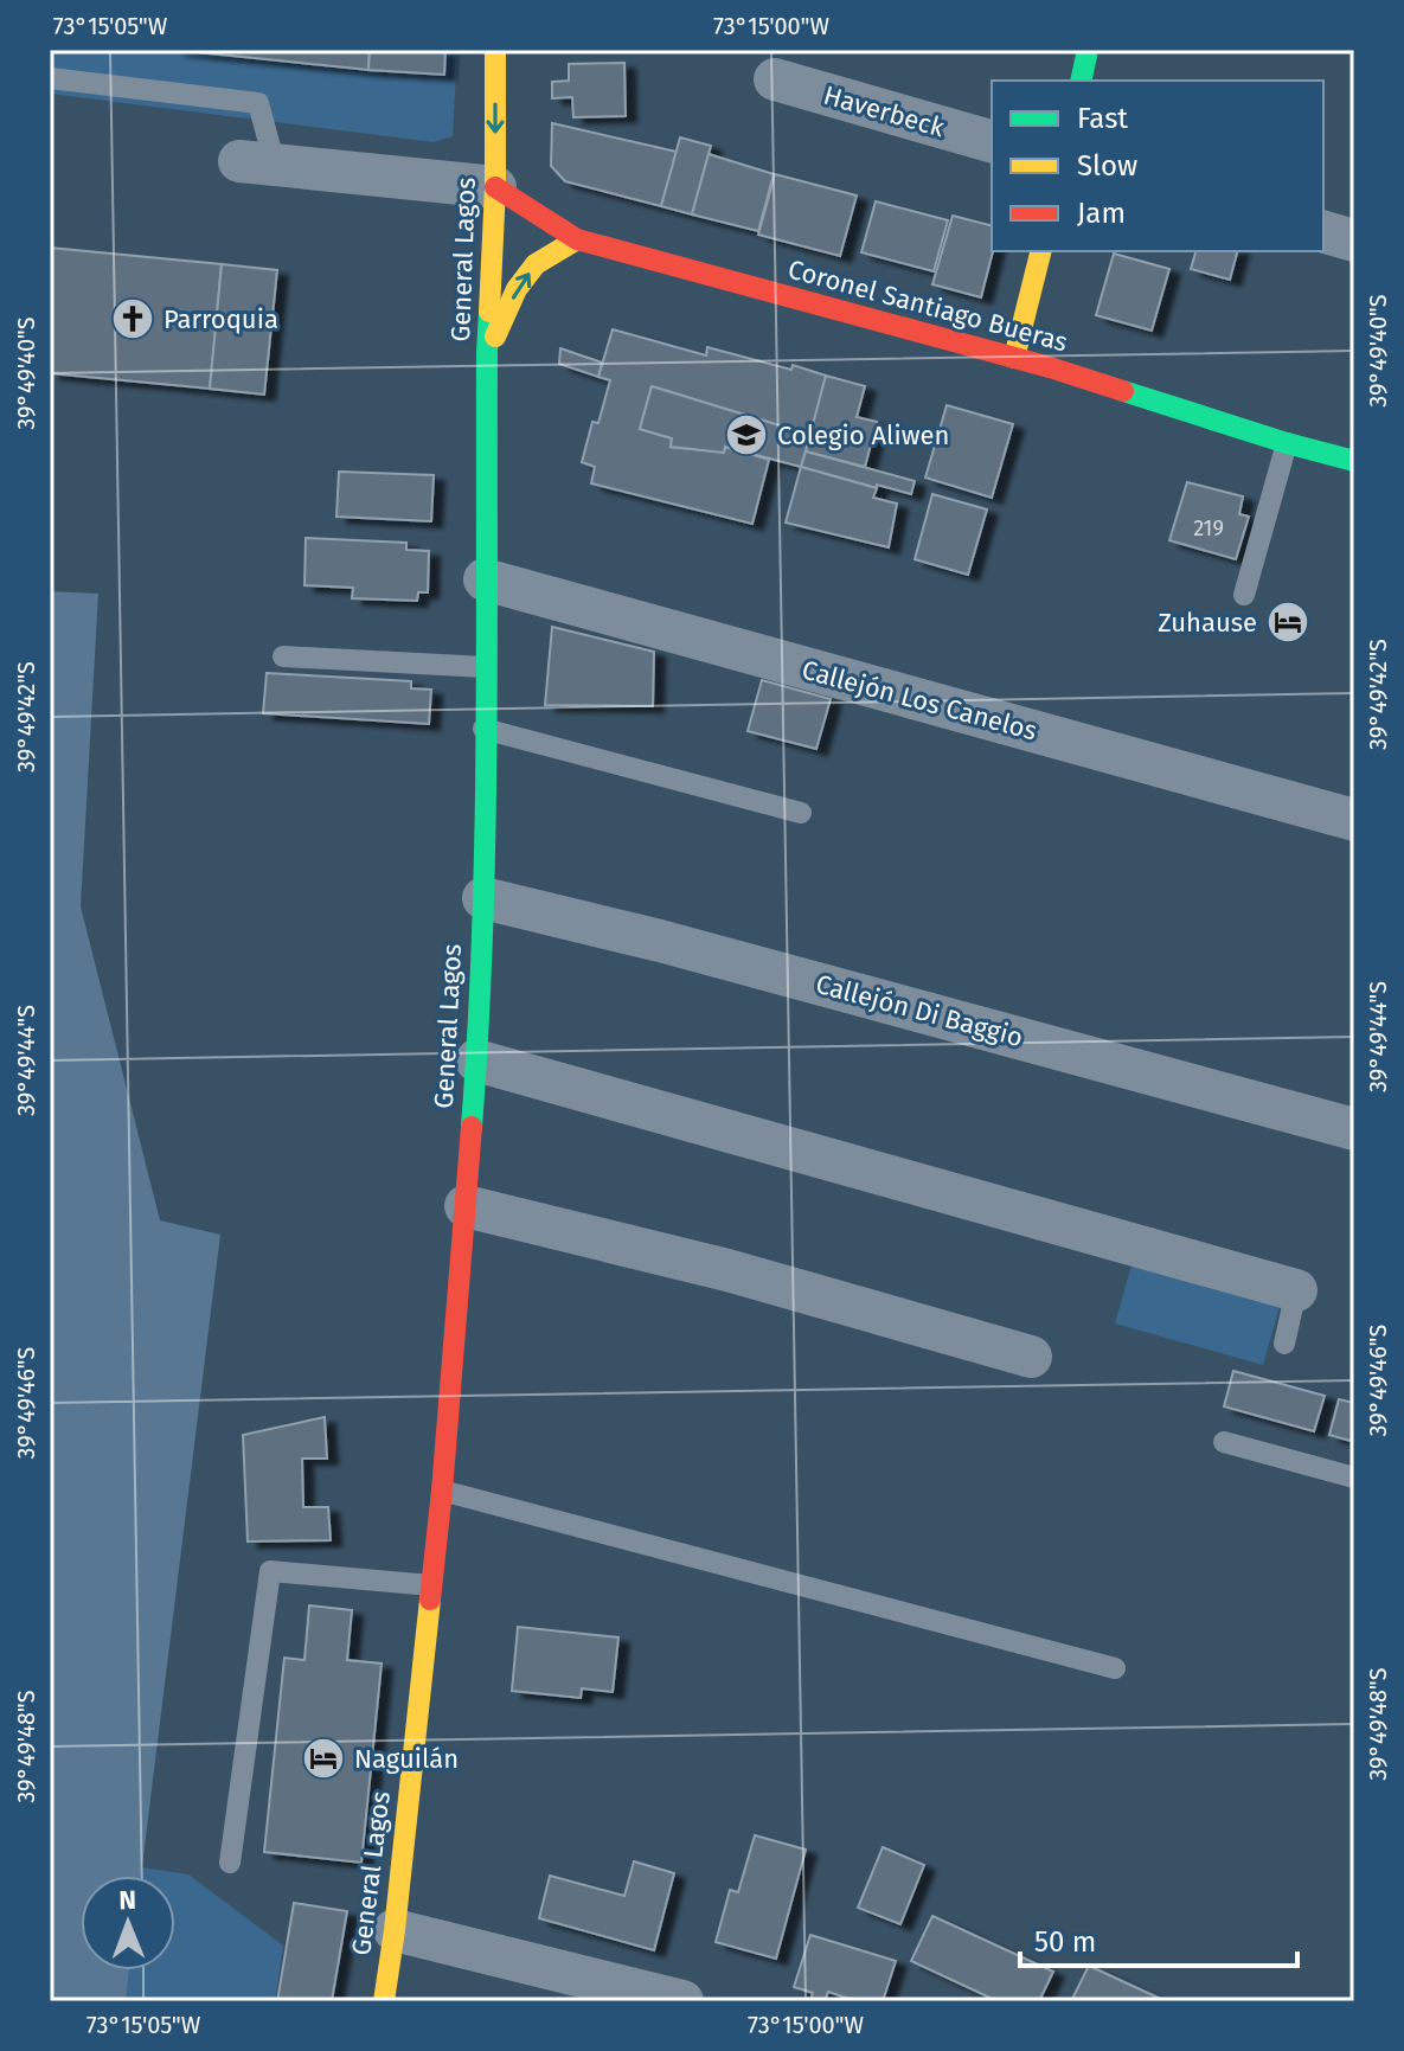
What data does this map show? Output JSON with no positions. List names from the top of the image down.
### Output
{
  "streets": {
    "main road": ["General Lagos", "Coronel Santiago Bueras"],
    "street": ["Haverbeck", "Callejón Los Canelos", "Callejón Di Baggio"]
  },
  "crossings": [
    ["General Lagos", "Coronel Santiago Bueras"],
    ["General Lagos", "Callejón Los Canelos"],
    ["General Lagos", "Callejón Di Baggio"]
  ],
  "places": {
    "church": ["Parroquia"],
    "school or university": ["Colegio Aliwen"],
    "hotel": ["Zuhause", "Naguilán"]
  },
  "house_numbers": ["219"],
  "legend": ["Fast", "Slow", "Jam"],
  "scale_bar": "50 m",
  "north": "top",
  "coordinates": [
    "73°15'05\"W",
    "73°15'00\"W",
    "39°49'40\"S",
    "39°49'42\"S",
    "39°49'44\"S",
    "39°49'46\"S",
    "39°49'48\"S"
  ]
}
